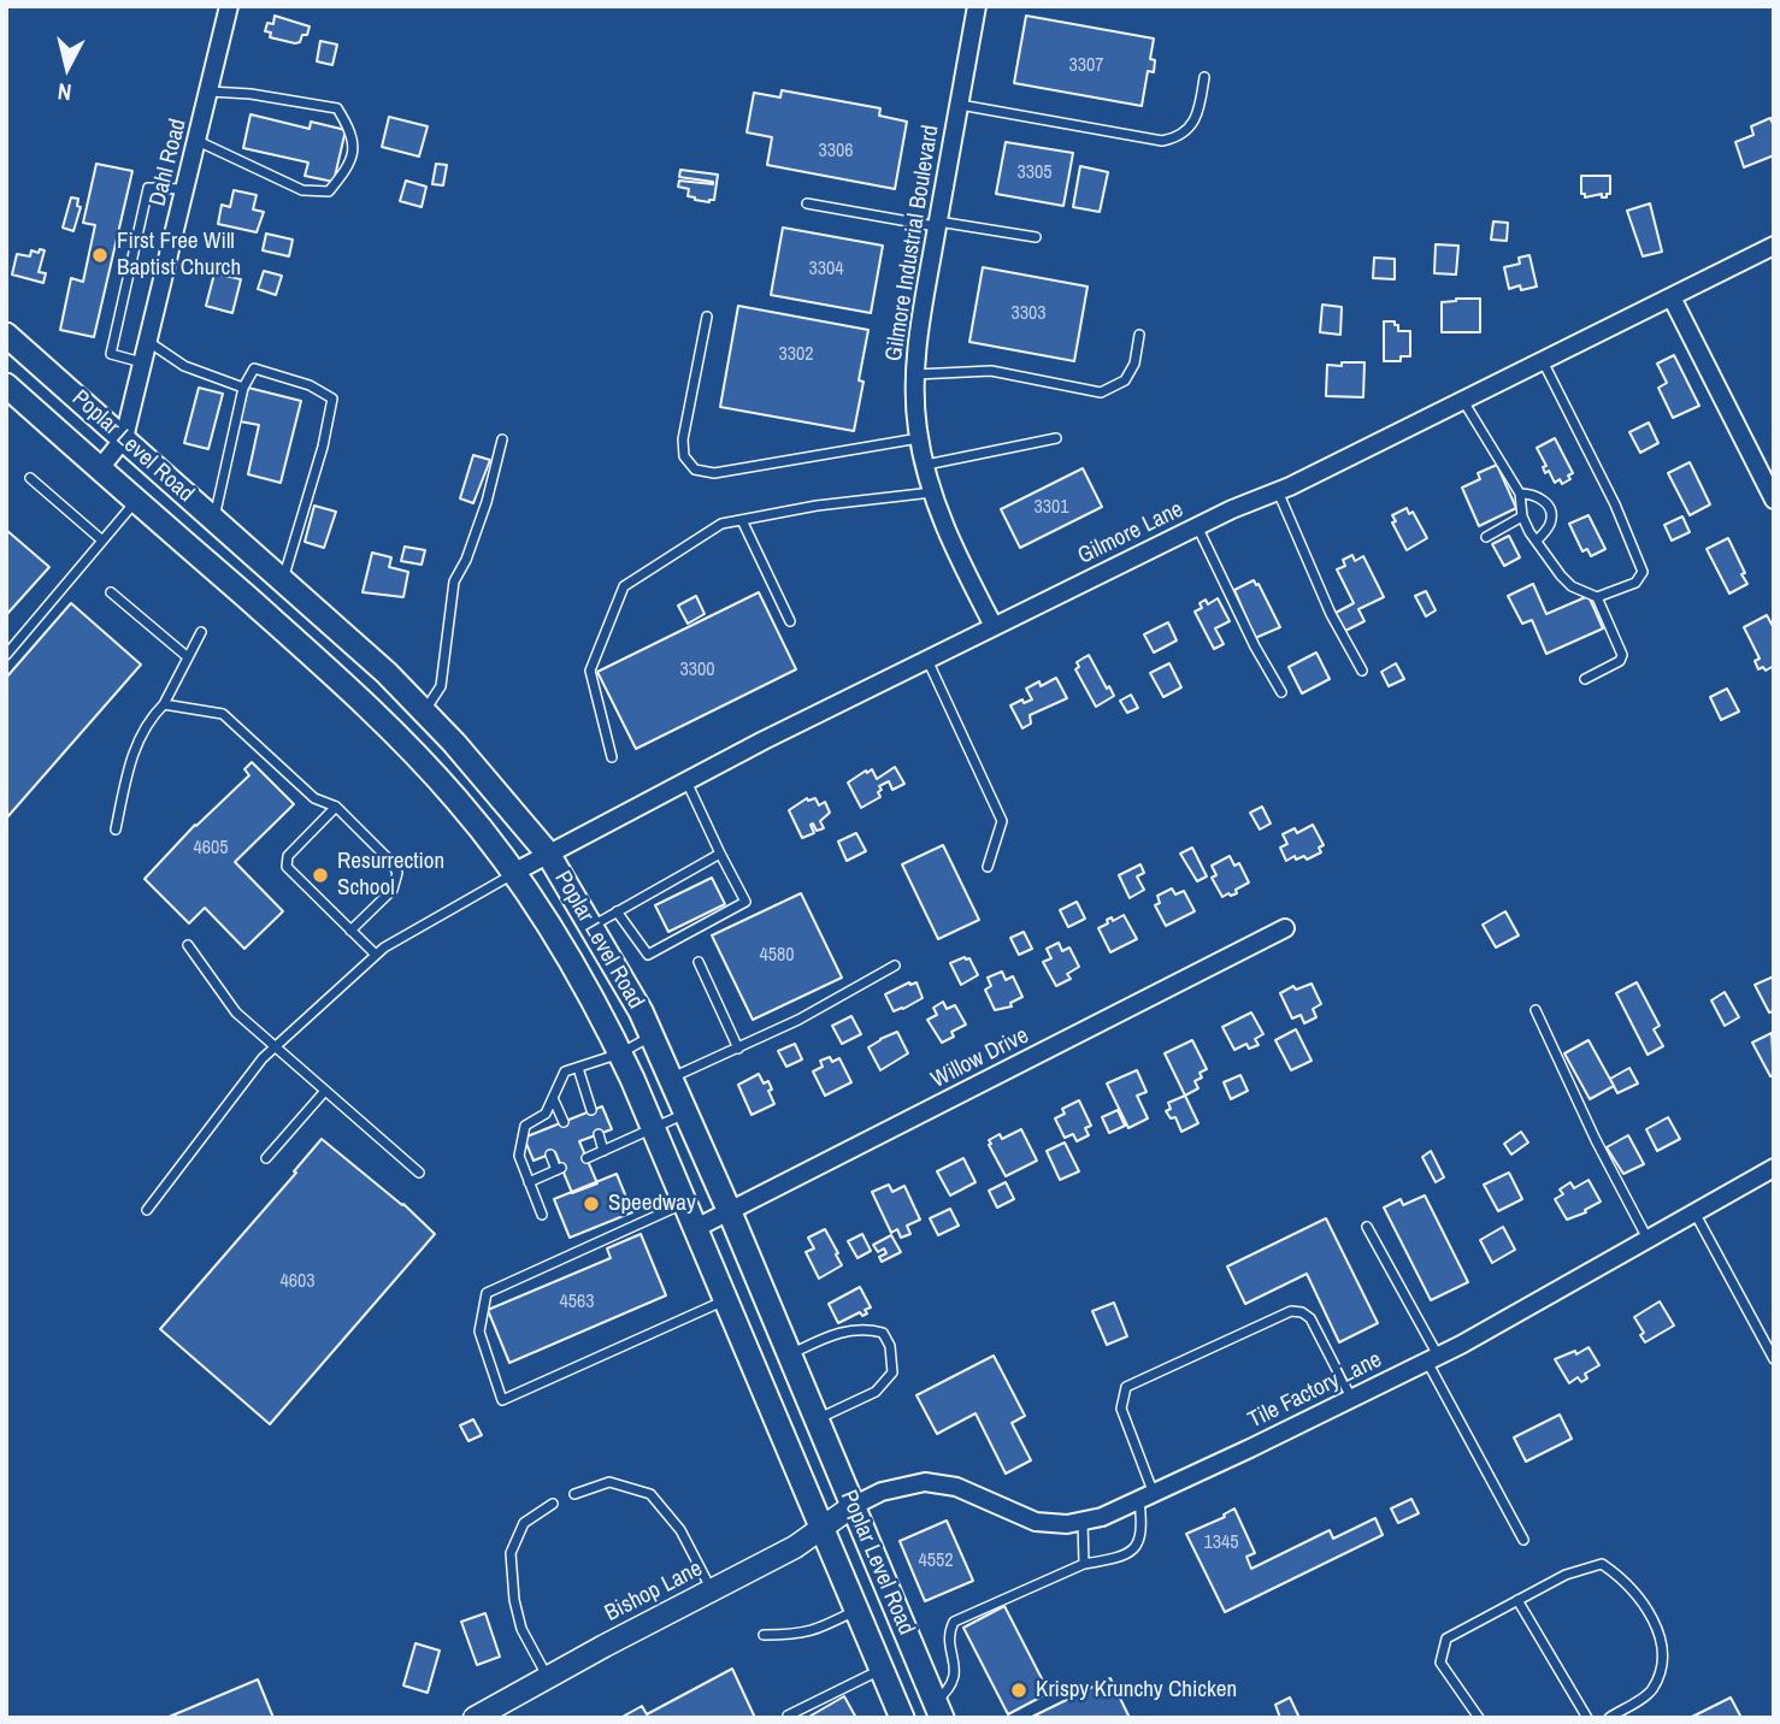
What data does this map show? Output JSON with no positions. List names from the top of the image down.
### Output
{
  "streets": {
    "main road": ["Poplar Level Road"],
    "street": [
      "Dahl Road",
      "Gilmore Industrial Boulevard",
      "Gilmore Lane",
      "Willow Drive",
      "Tile Factory Lane",
      "Bishop Lane"
    ]
  },
  "crossings": [
    ["Dahl Road", "Poplar Level Road"],
    ["Gilmore Industrial Boulevard", "Gilmore Lane"],
    ["Poplar Level Road", "Gilmore Lane"],
    ["Poplar Level Road", "Willow Drive"],
    ["Poplar Level Road", "Tile Factory Lane"],
    ["Poplar Level Road", "Bishop Lane"],
    ["Tile Factory Lane", "Bishop Lane"]
  ],
  "places": [
    "First Free Will Baptist Church",
    "Resurrection School",
    "Speedway",
    "Krispy Krunchy Chicken"
  ],
  "house_numbers": [
    "3307",
    "3306",
    "3305",
    "3304",
    "3303",
    "3302",
    "3301",
    "3300",
    "4605",
    "4580",
    "4603",
    "4563",
    "1345",
    "4552"
  ],
  "north": "bottom"
}
